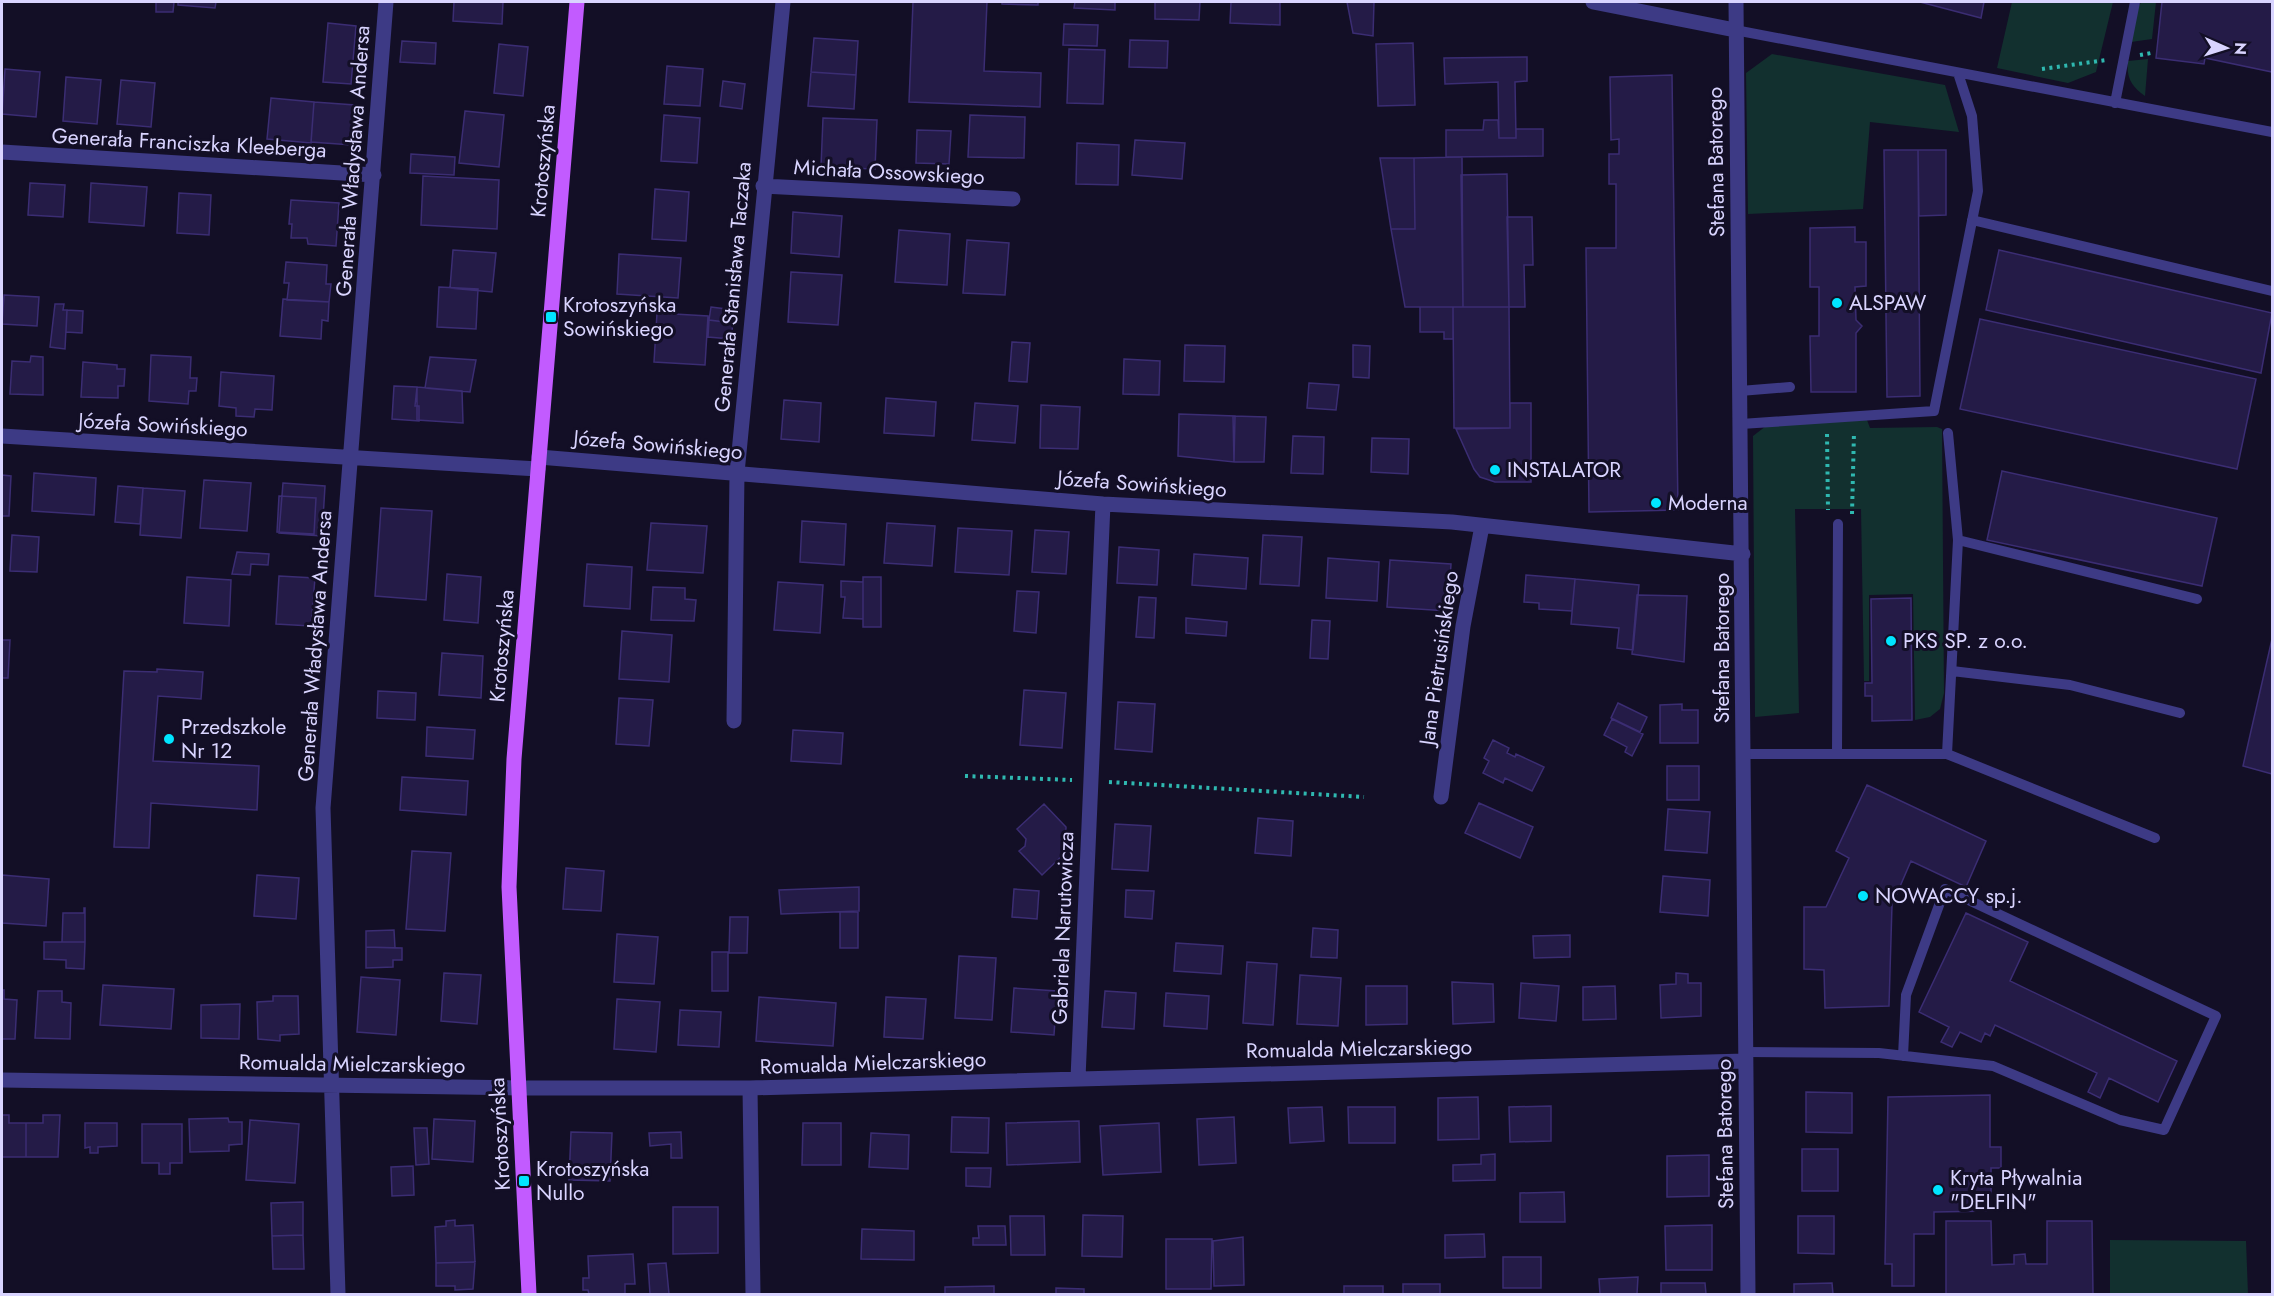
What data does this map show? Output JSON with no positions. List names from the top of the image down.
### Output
{
  "streets": {
    "main road": ["Krotoszyńska"],
    "street": [
      "Generała Franciszka Kleeberga",
      "Generała Władysława Andersa",
      "Stefana Batorego",
      "Michała Ossowskiego",
      "Generała Stanisława Taczaka",
      "Józefa Sowińskiego",
      "Jana Pietrusińskiego",
      "Gabriela Narutowicza",
      "Romualda Mielczarskiego"
    ]
  },
  "crossings": [
    ["Generała Franciszka Kleeberga", "Generała Władysława Andersa"],
    ["Generała Władysława Andersa", "Józefa Sowińskiego"],
    ["Generała Władysława Andersa", "Romualda Mielczarskiego"],
    ["Krotoszyńska", "Józefa Sowińskiego"],
    ["Krotoszyńska", "Romualda Mielczarskiego"],
    ["Stefana Batorego", "Józefa Sowińskiego"],
    ["Stefana Batorego", "Romualda Mielczarskiego"],
    ["Michała Ossowskiego", "Generała Stanisława Taczaka"],
    ["Generała Stanisława Taczaka", "Józefa Sowińskiego"],
    ["Józefa Sowińskiego", "Jana Pietrusińskiego"],
    ["Józefa Sowińskiego", "Gabriela Narutowicza"],
    ["Gabriela Narutowicza", "Romualda Mielczarskiego"]
  ],
  "places": {
    "other": [
      "ALSPAW",
      "INSTALATOR",
      "Moderna",
      "PKS SP. z o.o.",
      "Przedszkole Nr 12",
      "NOWACCY sp.j.",
      "Kryta Pływalnia \"DELFIN\""
    ],
    "transit": ["Krotoszyńska Sowińskiego", "Krotoszyńska Nullo"]
  },
  "north": "right"
}
